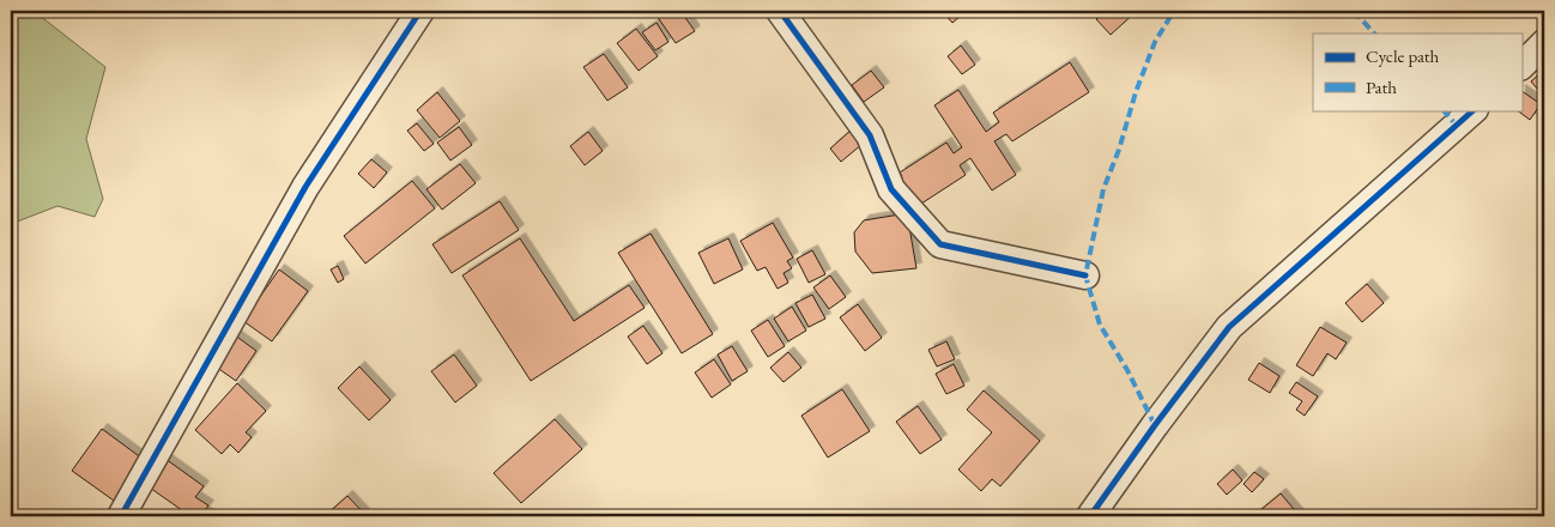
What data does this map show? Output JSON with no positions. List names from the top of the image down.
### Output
{
  "legend": ["Cycle path", "Path"]
}
